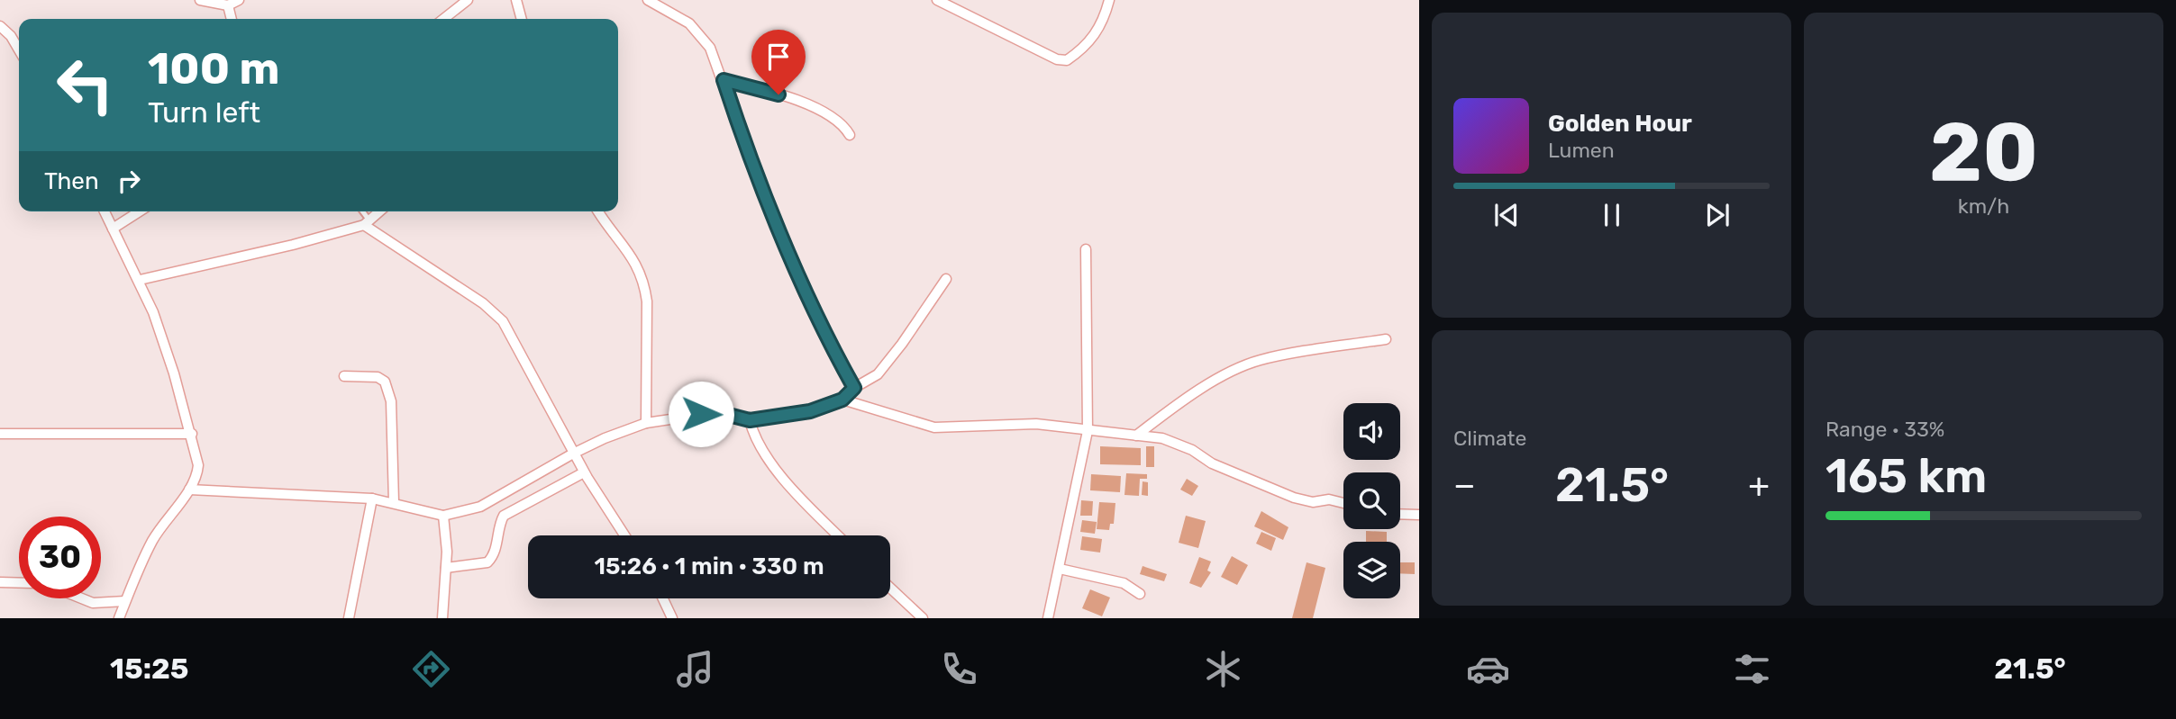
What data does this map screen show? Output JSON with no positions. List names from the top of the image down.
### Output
{
  "page": {
    "tile": [
      ["20", "km/h"],
      "Climate",
      ["Range · 33%", "165 km"]
    ],
    "turn": ["100 m", "Turn left"],
    "song": ["Golden Hour", "Lumen"],
    "then": "Then",
    "heat": ["−", "21.5°", "+"],
    "limit": "30",
    "trip": "15:26 · 1 min · 330 m",
    "tabs": ["15:25", "21.5°"]
  }
}
